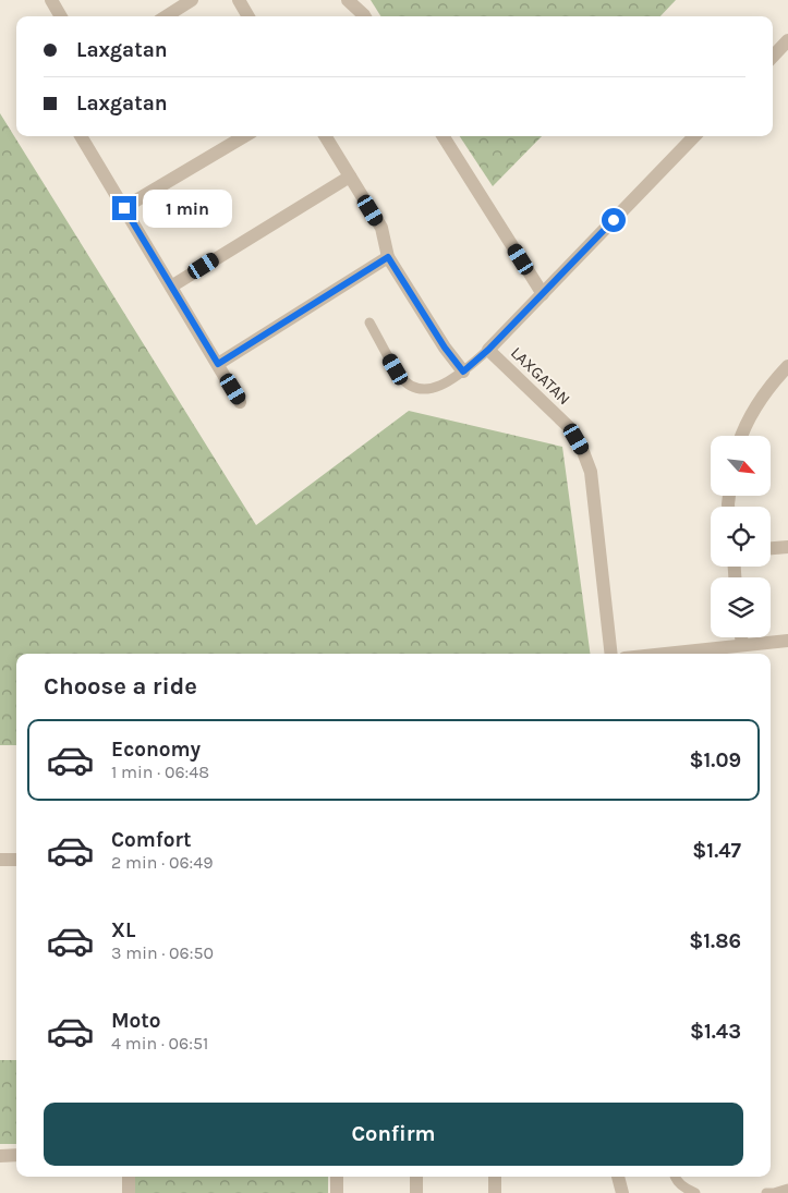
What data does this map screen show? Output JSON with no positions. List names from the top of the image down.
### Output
{
  "streets": {
    "street": ["LAXGATAN"]
  },
  "north": "bottom right",
  "page": {
    "banner": ["Laxgatan", "Laxgatan"],
    "bubble": "1 min",
    "heading": "Choose a ride",
    "list": [
      {
        "name": "Economy",
        "note": "1 min · 06:48",
        "value": "$1.09"
      },
      {
        "name": "Comfort",
        "note": "2 min · 06:49",
        "value": "$1.47"
      },
      {
        "name": "XL",
        "note": "3 min · 06:50",
        "value": "$1.86"
      },
      {
        "name": "Moto",
        "note": "4 min · 06:51",
        "value": "$1.43"
      }
    ],
    "buttons": "Confirm"
  }
}
